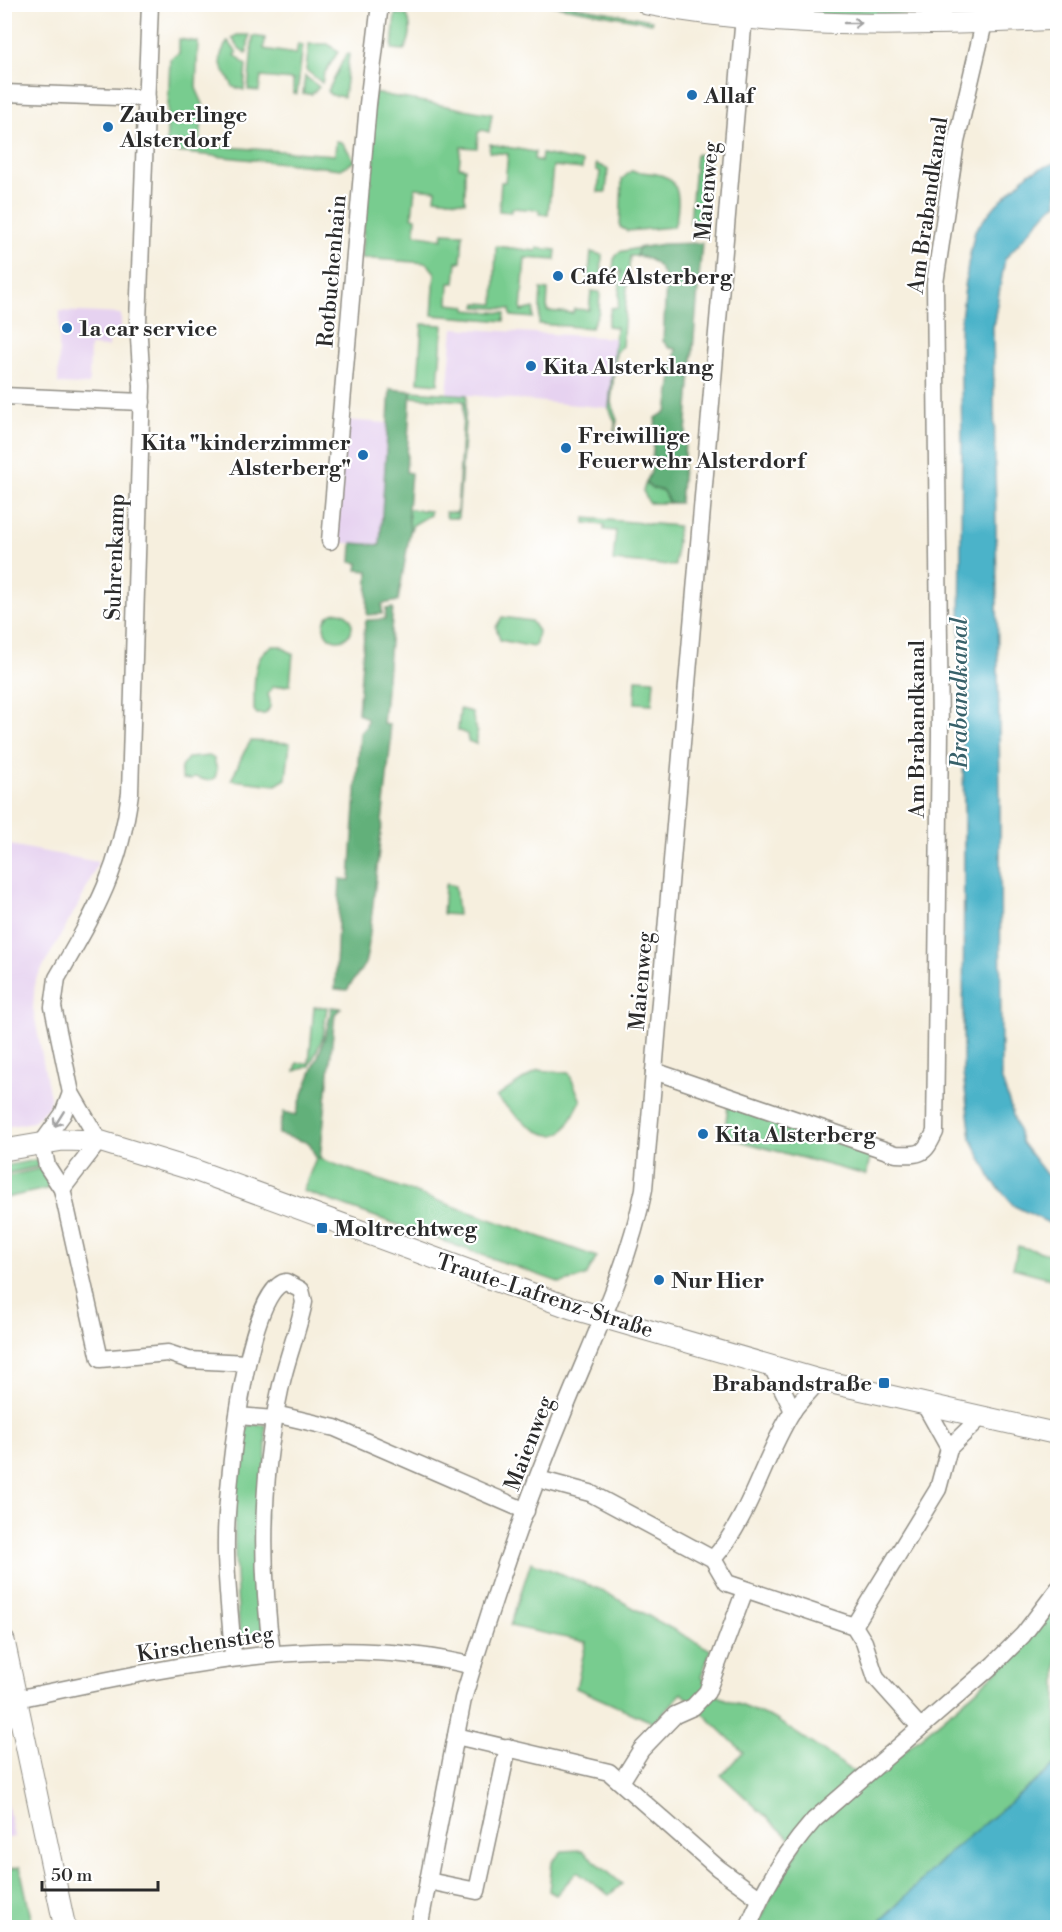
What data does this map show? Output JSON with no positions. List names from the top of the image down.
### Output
{
  "streets": {
    "main road": ["Traute-Lafrenz-Straße"],
    "street": [
      "Maienweg",
      "Am Brabandkanal",
      "Rotbuchenhain",
      "Suhrenkamp",
      "Kirschenstieg"
    ]
  },
  "crossings": [
    ["Maienweg", "Am Brabandkanal"],
    ["Maienweg", "Traute-Lafrenz-Straße"],
    ["Maienweg", "Kirschenstieg"],
    ["Suhrenkamp", "Traute-Lafrenz-Straße"]
  ],
  "water": ["Brabandkanal"],
  "places": {
    "other": [
      "Allaf",
      "Zauberlinge Alsterdorf",
      "Café Alsterberg",
      "1a car service",
      "Kita Alsterklang",
      "Freiwillige Feuerwehr Alsterdorf",
      "Kita \"kinderzimmer Alsterberg\"",
      "Kita Alsterberg",
      "Nur Hier"
    ],
    "transit": ["Moltrechtweg", "Brabandstraße"]
  },
  "scale_bar": "50 m"
}
